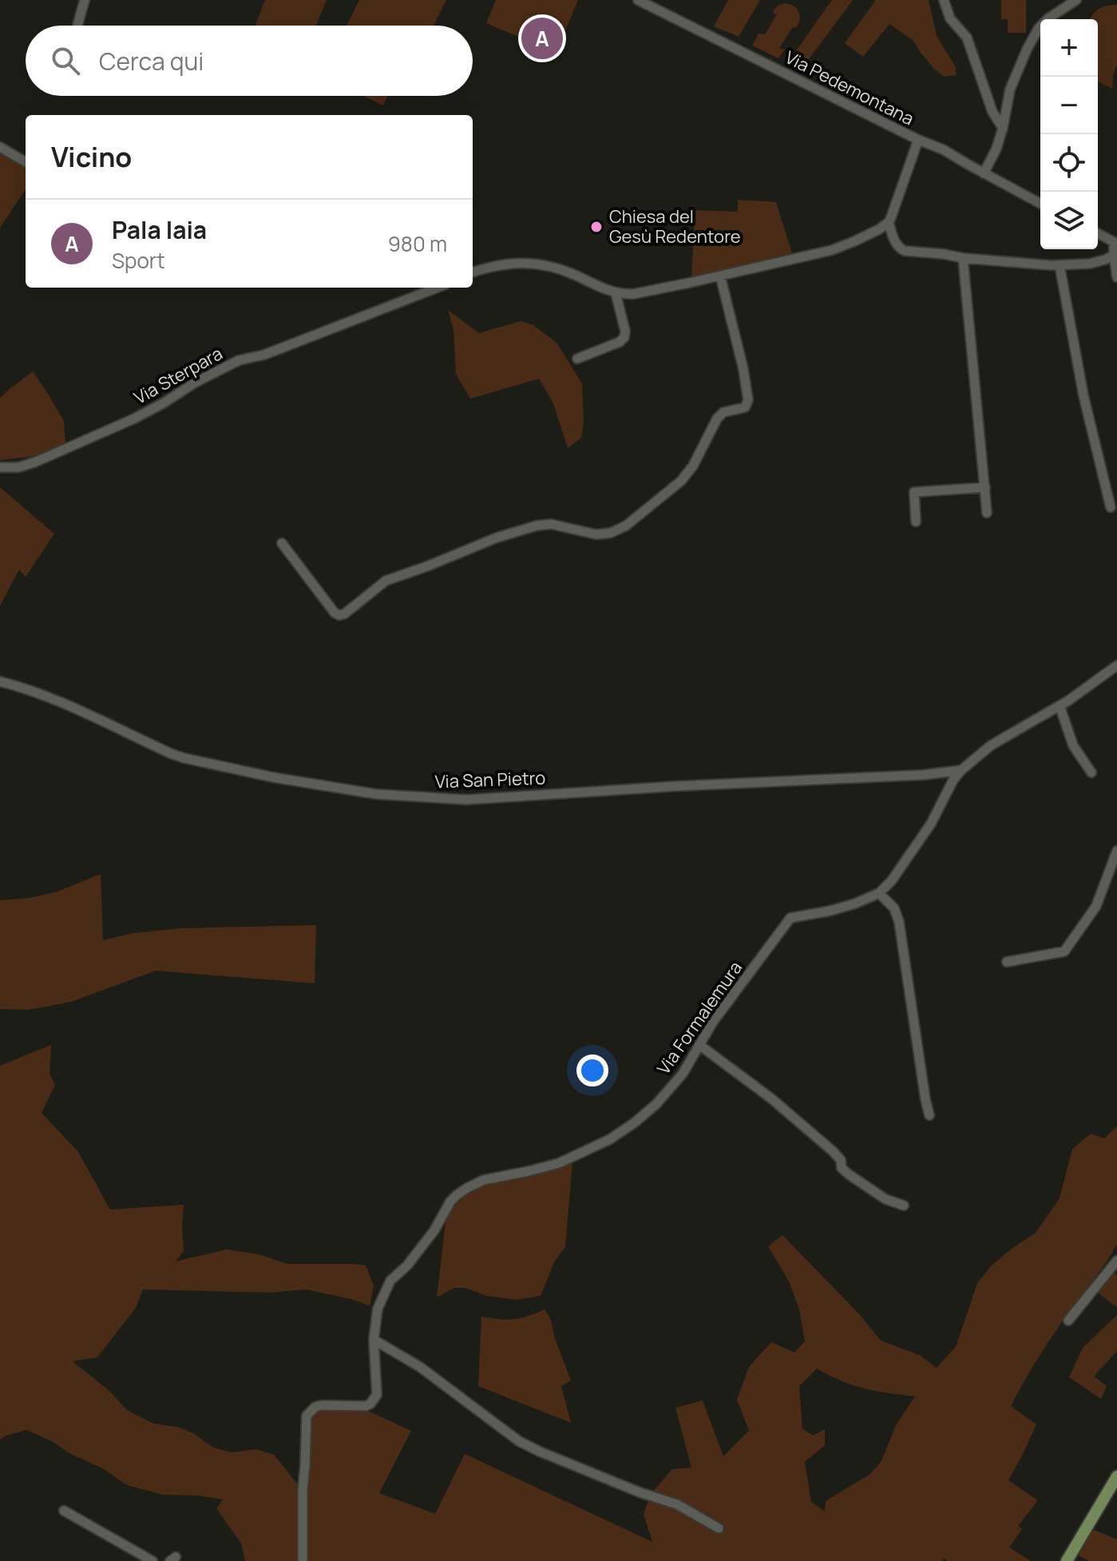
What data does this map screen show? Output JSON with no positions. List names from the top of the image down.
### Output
{
  "streets": {
    "street": [
      "Via Pedemontana",
      "Via Sterpara",
      "Via San Pietro",
      "Via Formalemura"
    ]
  },
  "crossings": [
    ["Via San Pietro", "Via Formalemura"]
  ],
  "places": ["Chiesa del Gesù Redentore"],
  "page": {
    "pins": "A",
    "map_buttons": ["+", "−"],
    "search": "Cerca qui",
    "heading": "Vicino",
    "list": [
      {
        "mark": "A",
        "name": "Pala Iaia",
        "note": "Sport",
        "value": "980 m"
      }
    ]
  }
}
